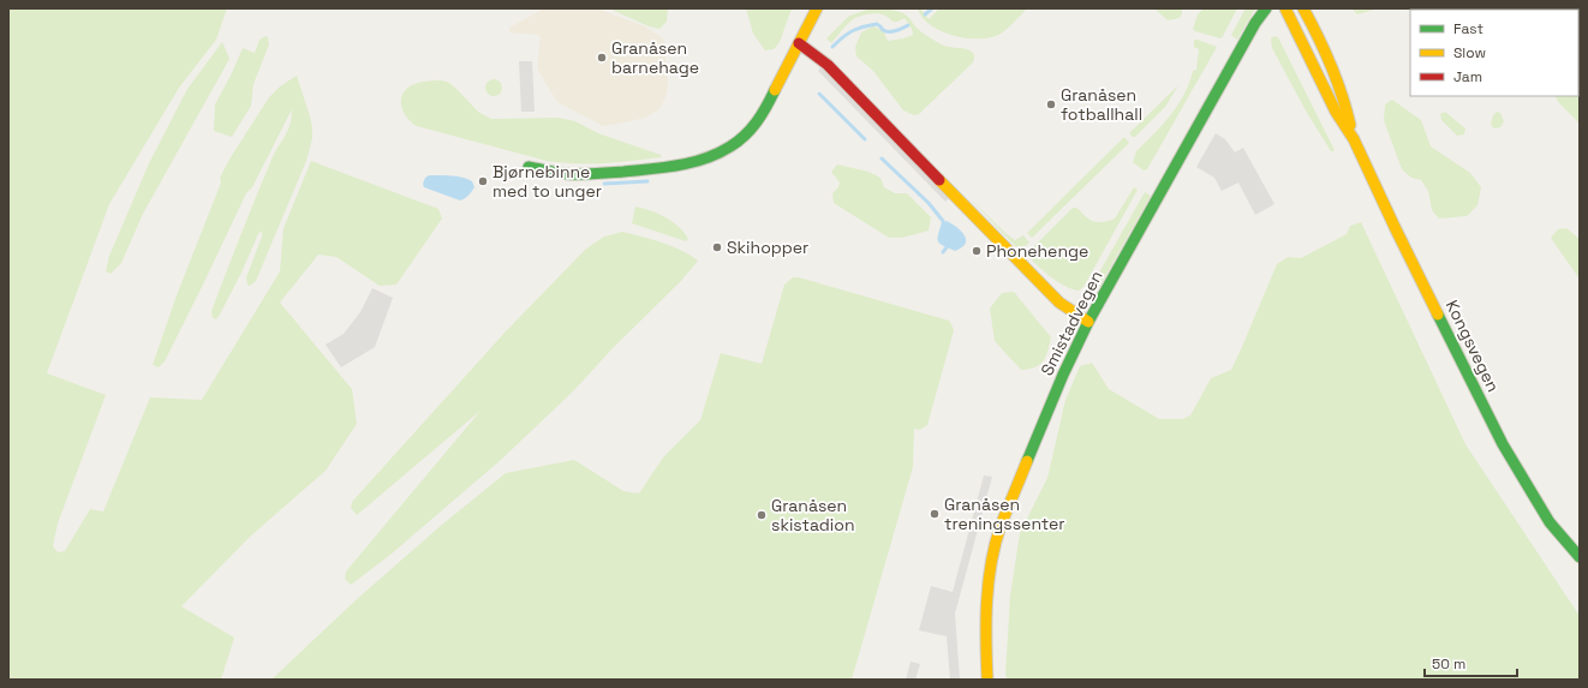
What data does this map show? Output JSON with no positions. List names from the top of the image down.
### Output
{
  "streets": {
    "street": ["Smistadvegen", "Kongsvegen"]
  },
  "places": [
    "Granåsen barnehage",
    "Granåsen fotballhall",
    "Bjørnebinne med to unger",
    "Skihopper",
    "Phonehenge",
    "Granåsen treningssenter",
    "Granåsen skistadion"
  ],
  "legend": ["Fast", "Slow", "Jam"],
  "scale_bar": "50 m"
}
